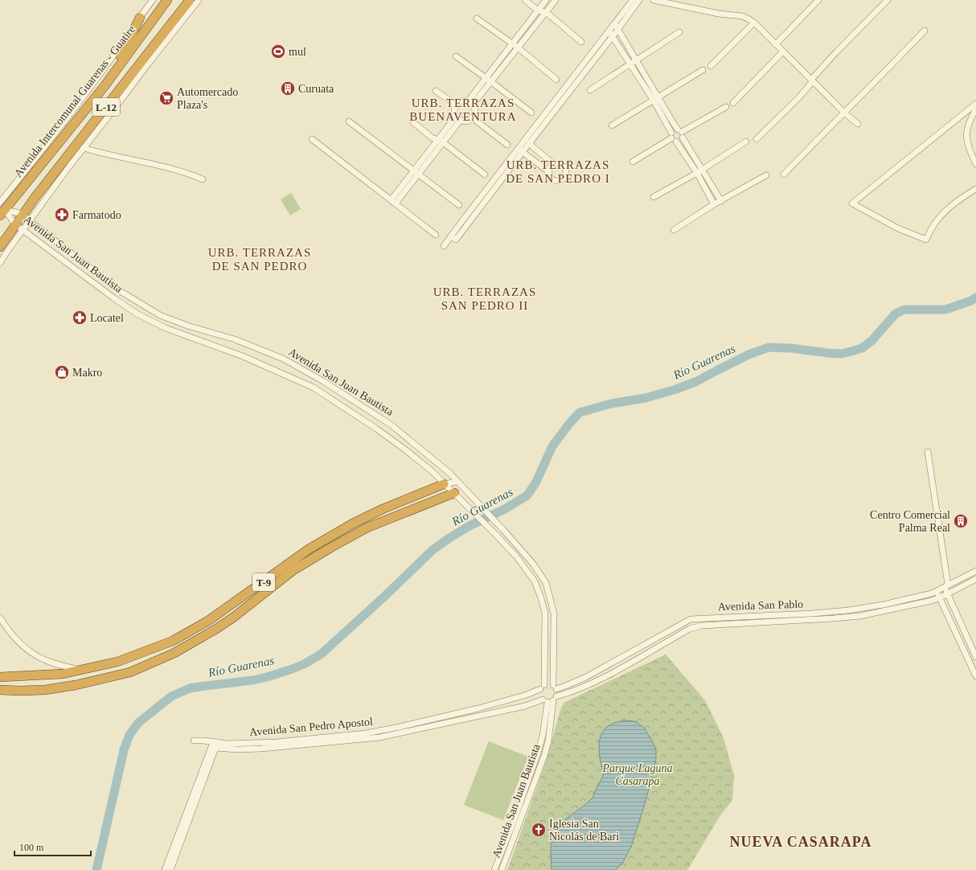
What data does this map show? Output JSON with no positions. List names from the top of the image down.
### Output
{
  "streets": {
    "highway": ["Avenida Intercomunal Guarenas - Guatire", "L-12", "T-9"],
    "street": ["Avenida San Juan Bautista", "Avenida San Pablo", "Avenida San Pedro Apostol"]
  },
  "crossings": [
    ["Avenida Intercomunal Guarenas - Guatire", "Avenida San Juan Bautista"],
    ["L-12", "Avenida San Juan Bautista"],
    ["Avenida San Juan Bautista", "T-9"],
    ["Avenida San Juan Bautista", "Avenida San Pablo"],
    ["Avenida San Juan Bautista", "Avenida San Pedro Apostol"],
    ["Avenida San Pablo", "Avenida San Pedro Apostol"]
  ],
  "districts": [
    "URB. TERRAZAS BUENAVENTURA",
    "URB. TERRAZAS DE SAN PEDRO I",
    "URB. TERRAZAS DE SAN PEDRO",
    "URB. TERRAZAS SAN PEDRO II",
    "NUEVA CASARAPA"
  ],
  "water": ["Río Guarenas"],
  "parks": ["Parque Laguna Casarapa"],
  "places": {
    "sports": ["mul"],
    "building": ["Curuata", "Centro Comercial Palma Real"],
    "supermarket": ["Automercado Plaza's"],
    "pharmacy": ["Farmatodo", "Locatel"],
    "shop": ["Makro"],
    "church": ["Iglesia San Nicolás de Bari"]
  },
  "scale_bar": "100 m"
}
